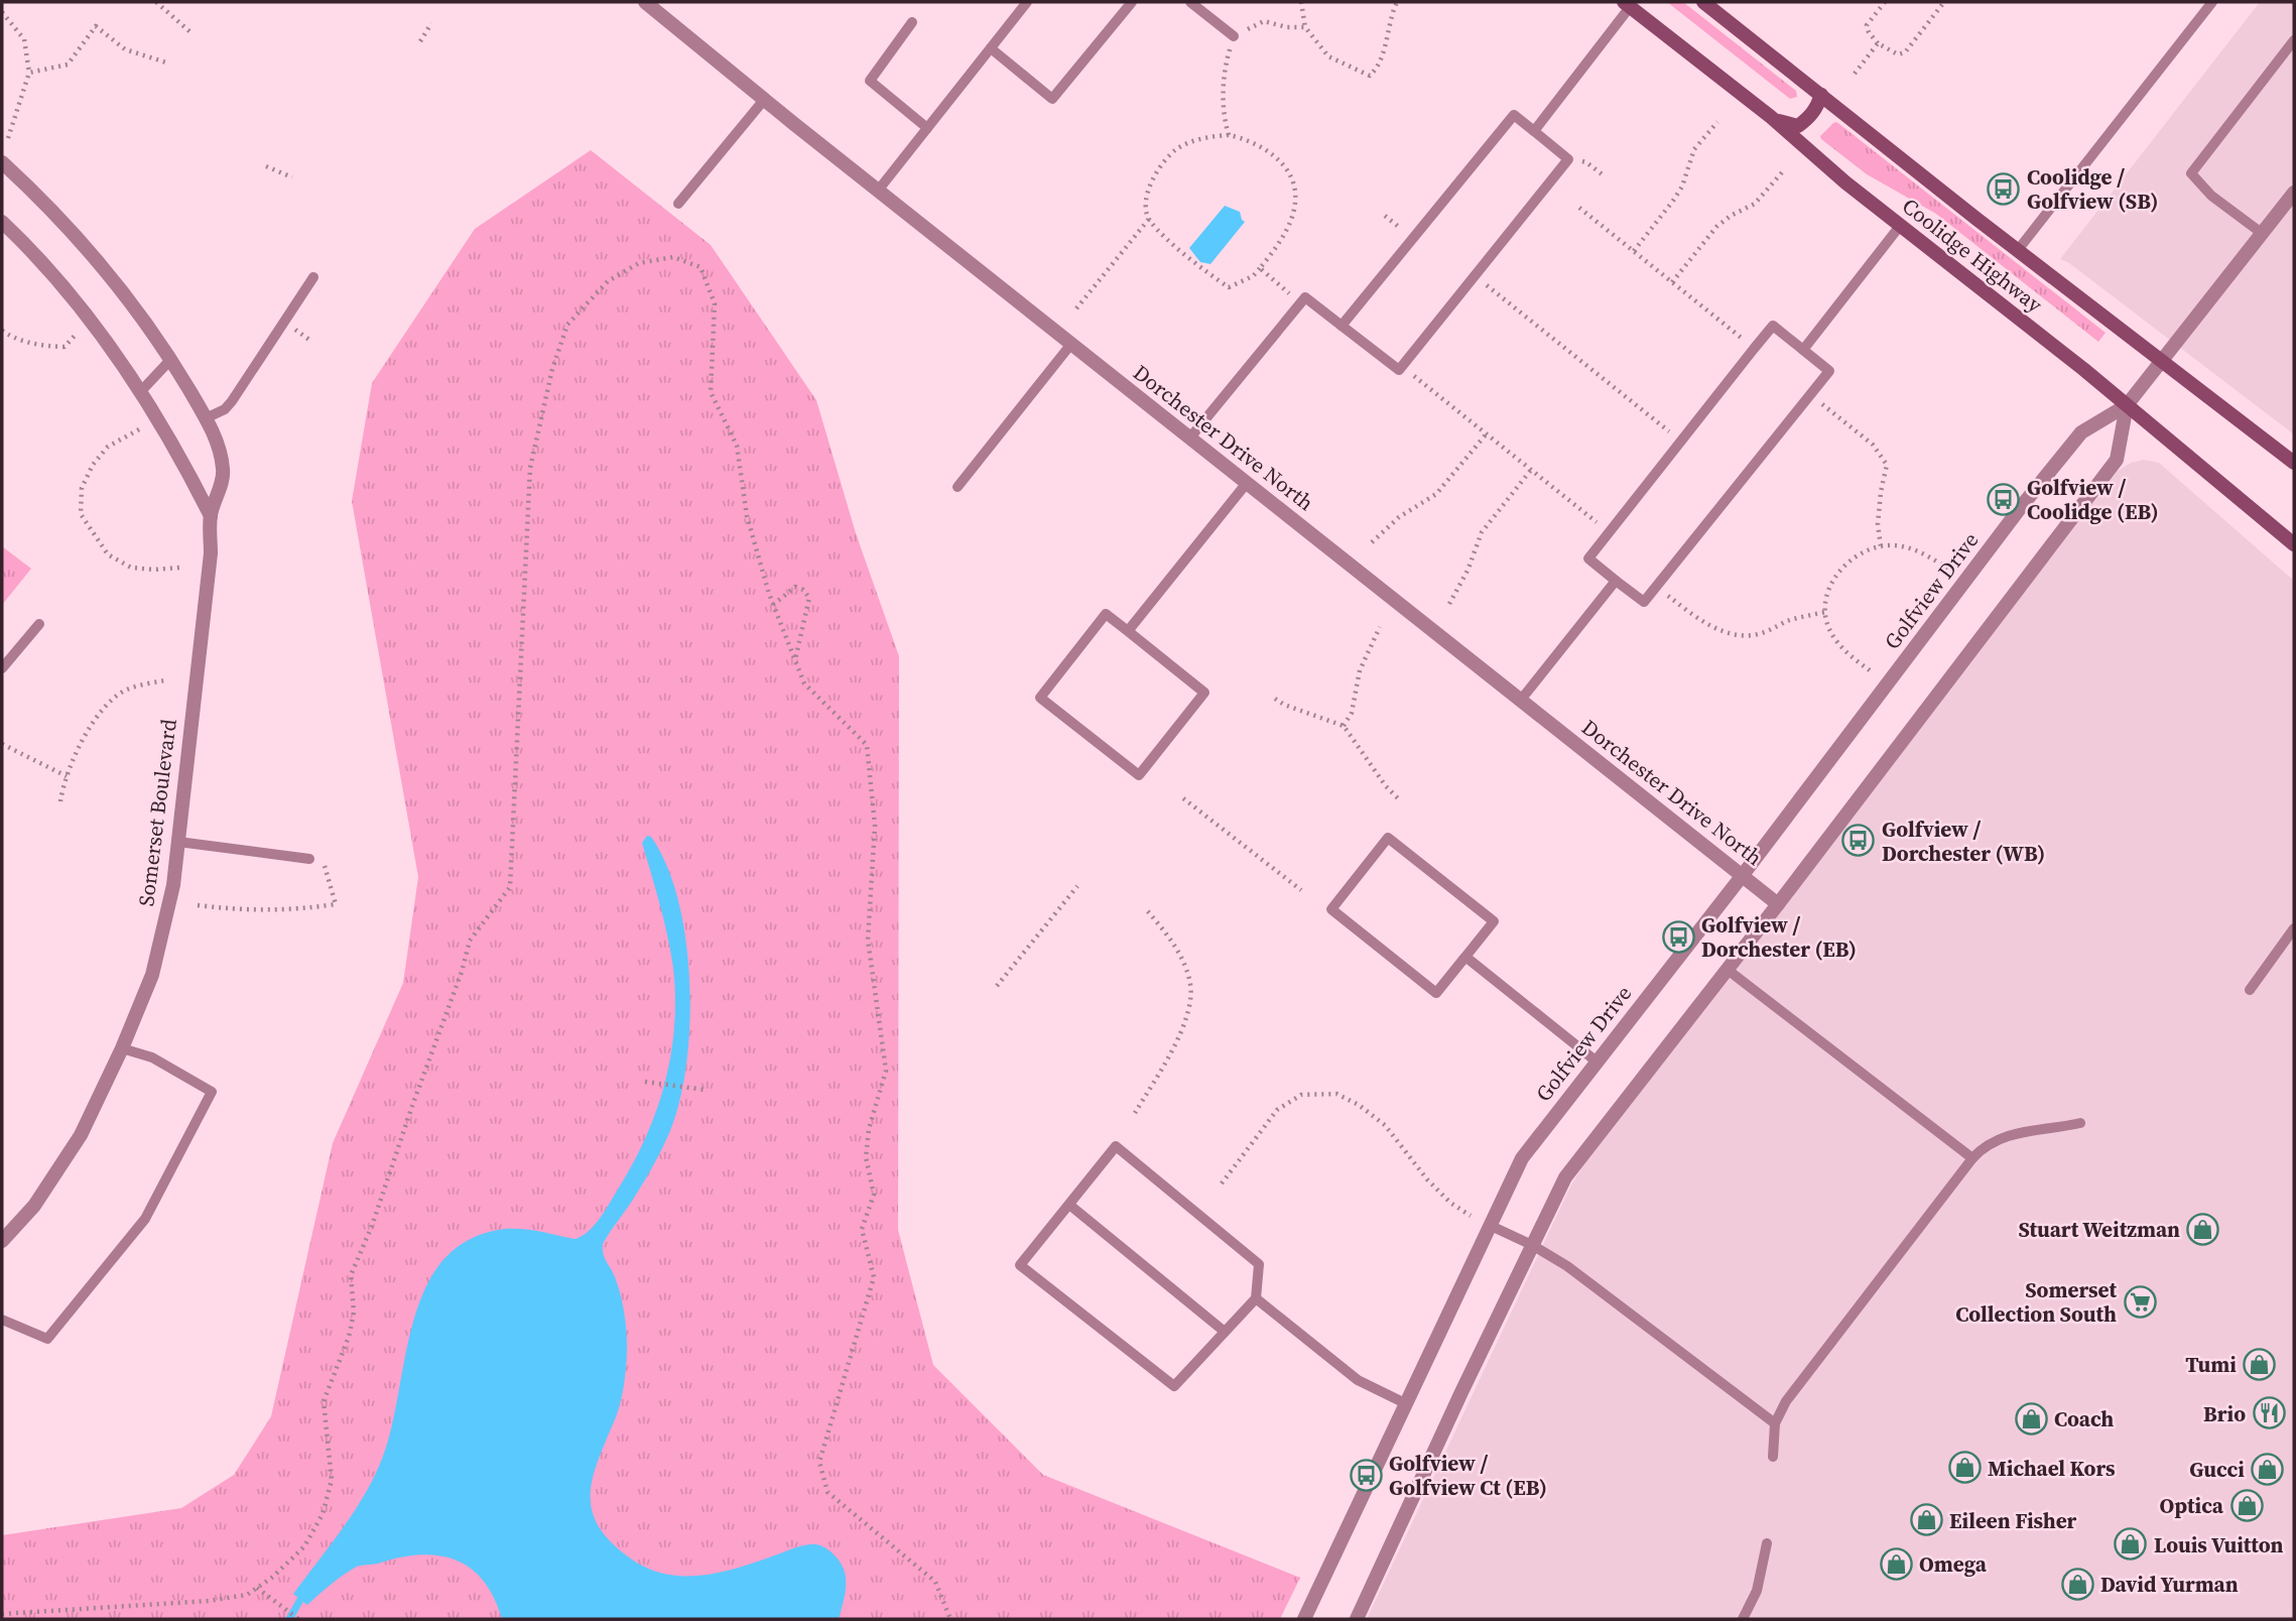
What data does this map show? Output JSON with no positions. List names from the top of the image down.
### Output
{
  "streets": {
    "main road": ["Coolidge Highway"],
    "street": ["Dorchester Drive North", "Golfview Drive", "Somerset Boulevard"]
  },
  "crossings": [
    ["Coolidge Highway", "Golfview Drive"],
    ["Dorchester Drive North", "Golfview Drive"]
  ],
  "places": {
    "bus stop": [
      "Coolidge / Golfview (SB)",
      "Golfview / Coolidge (EB)",
      "Golfview / Dorchester (WB)",
      "Golfview / Dorchester (EB)",
      "Golfview / Golfview Ct (EB)"
    ],
    "shop": [
      "Stuart Weitzman",
      "Tumi",
      "Coach",
      "Michael Kors",
      "Gucci",
      "Optica",
      "Eileen Fisher",
      "Louis Vuitton",
      "Omega",
      "David Yurman"
    ],
    "supermarket": ["Somerset Collection South"],
    "restaurant": ["Brio"]
  }
}
